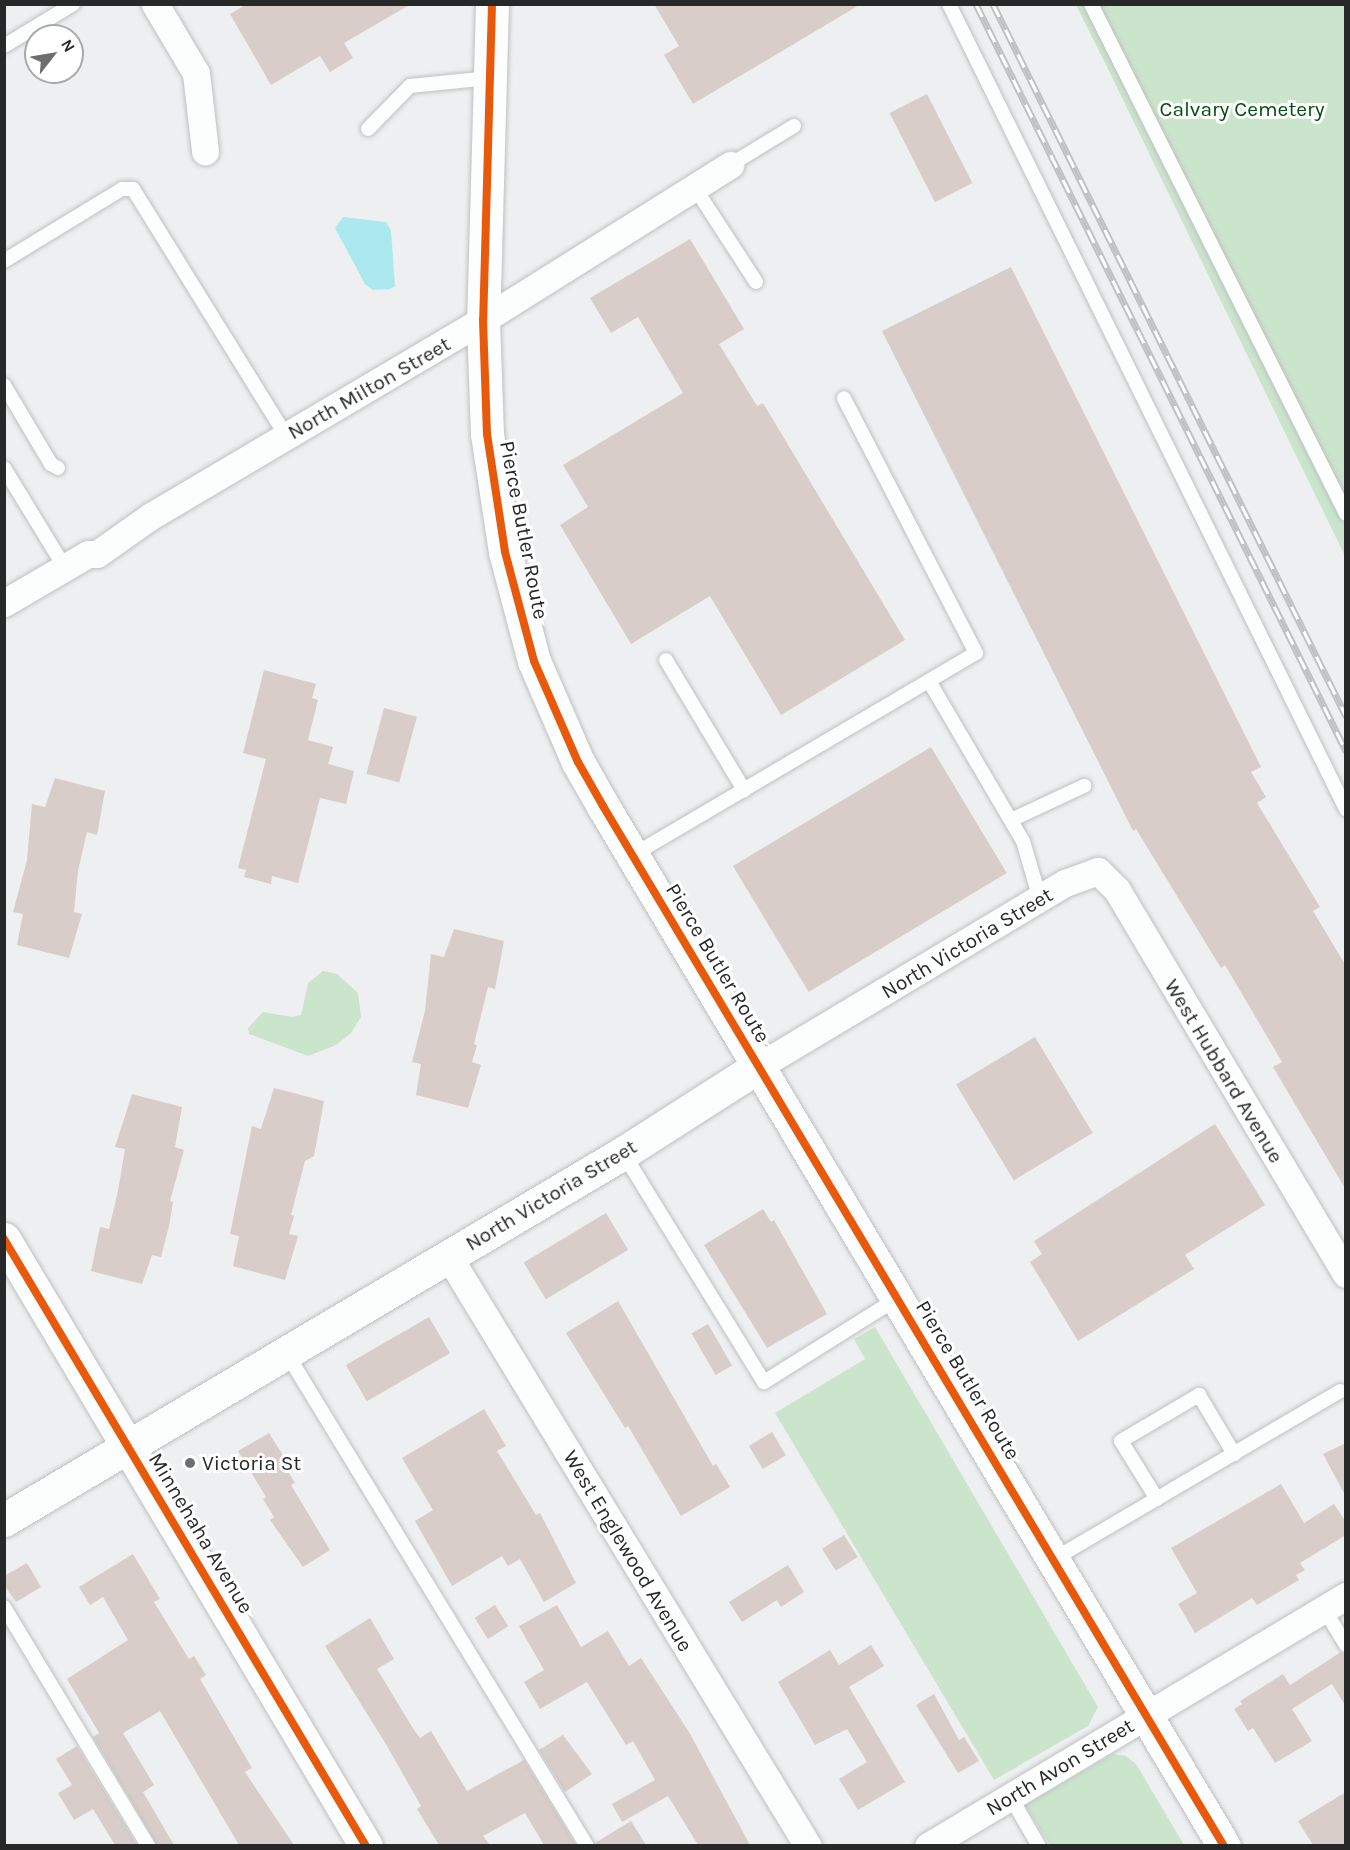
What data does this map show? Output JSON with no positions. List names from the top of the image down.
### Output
{
  "streets": {
    "main road": ["Pierce Butler Route", "North Victoria Street", "Minnehaha Avenue"],
    "street": [
      "North Milton Street",
      "West Hubbard Avenue",
      "West Englewood Avenue",
      "North Avon Street"
    ]
  },
  "crossings": [
    ["North Milton Street", "Pierce Butler Route"],
    ["Pierce Butler Route", "North Victoria Street"],
    ["Pierce Butler Route", "North Avon Street"],
    ["North Victoria Street", "West Hubbard Avenue"],
    ["North Victoria Street", "Minnehaha Avenue"],
    ["North Victoria Street", "West Englewood Avenue"]
  ],
  "parks": ["Calvary Cemetery"],
  "places": ["Victoria St"],
  "north": "top right"
}
